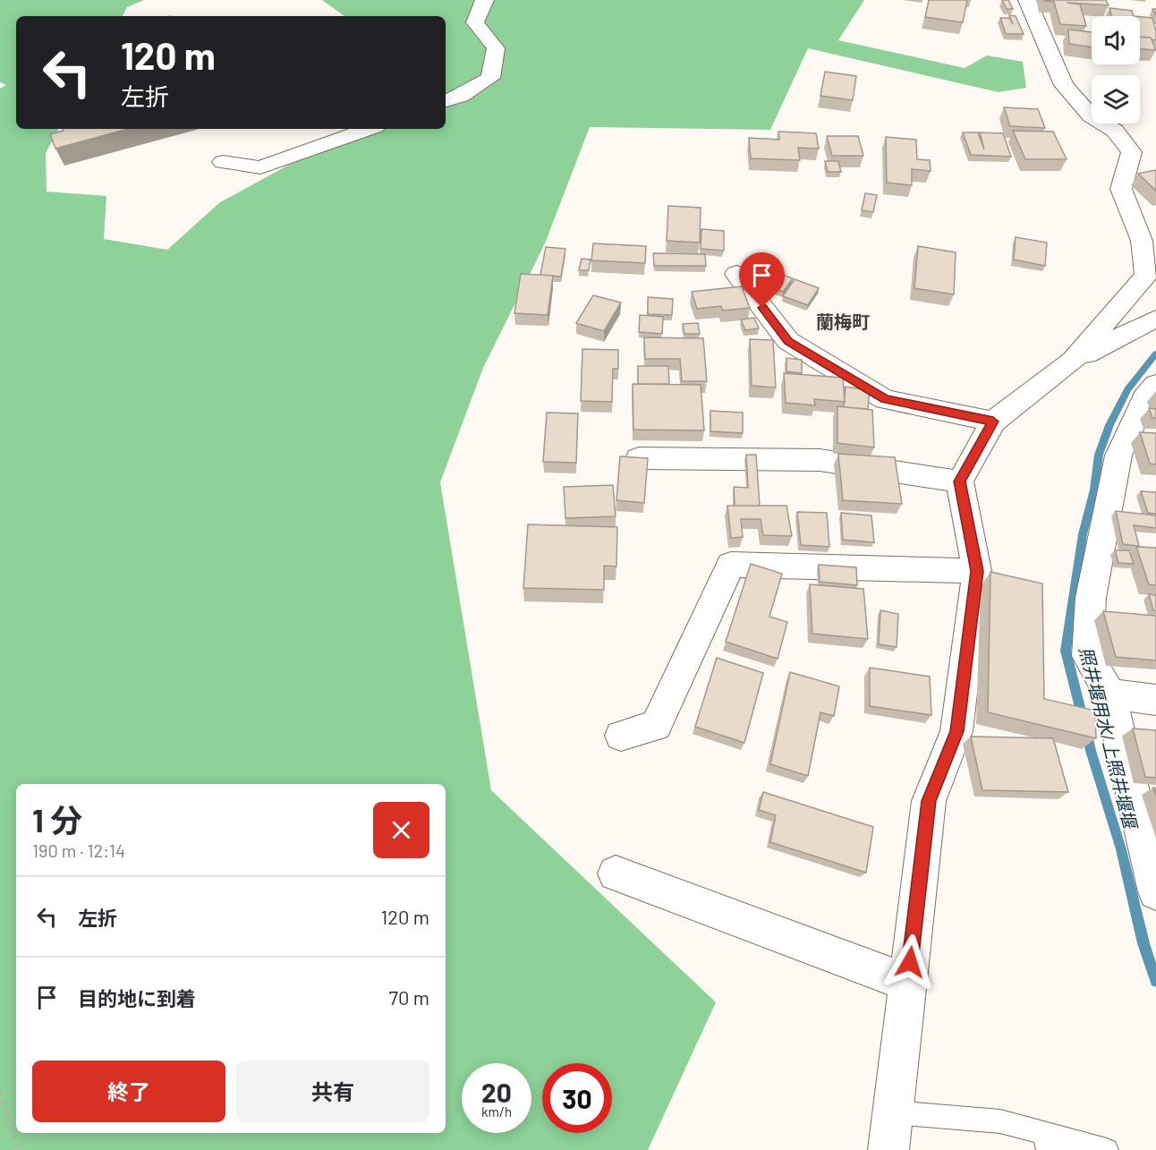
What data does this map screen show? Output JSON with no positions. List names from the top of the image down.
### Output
{
  "districts": ["蘭梅町"],
  "water": ["照井堰用水/上照井堰堰"],
  "page": {
    "turn": ["120 m", "左折"],
    "heading": ["1 分", "190 m · 12:14"],
    "list": [
      {
        "name": "左折",
        "value": "120 m"
      },
      {
        "name": "目的地に到着",
        "value": "70 m"
      }
    ],
    "buttons": ["終了", "共有"],
    "speed": "20 km/h",
    "limit": "30"
  }
}
